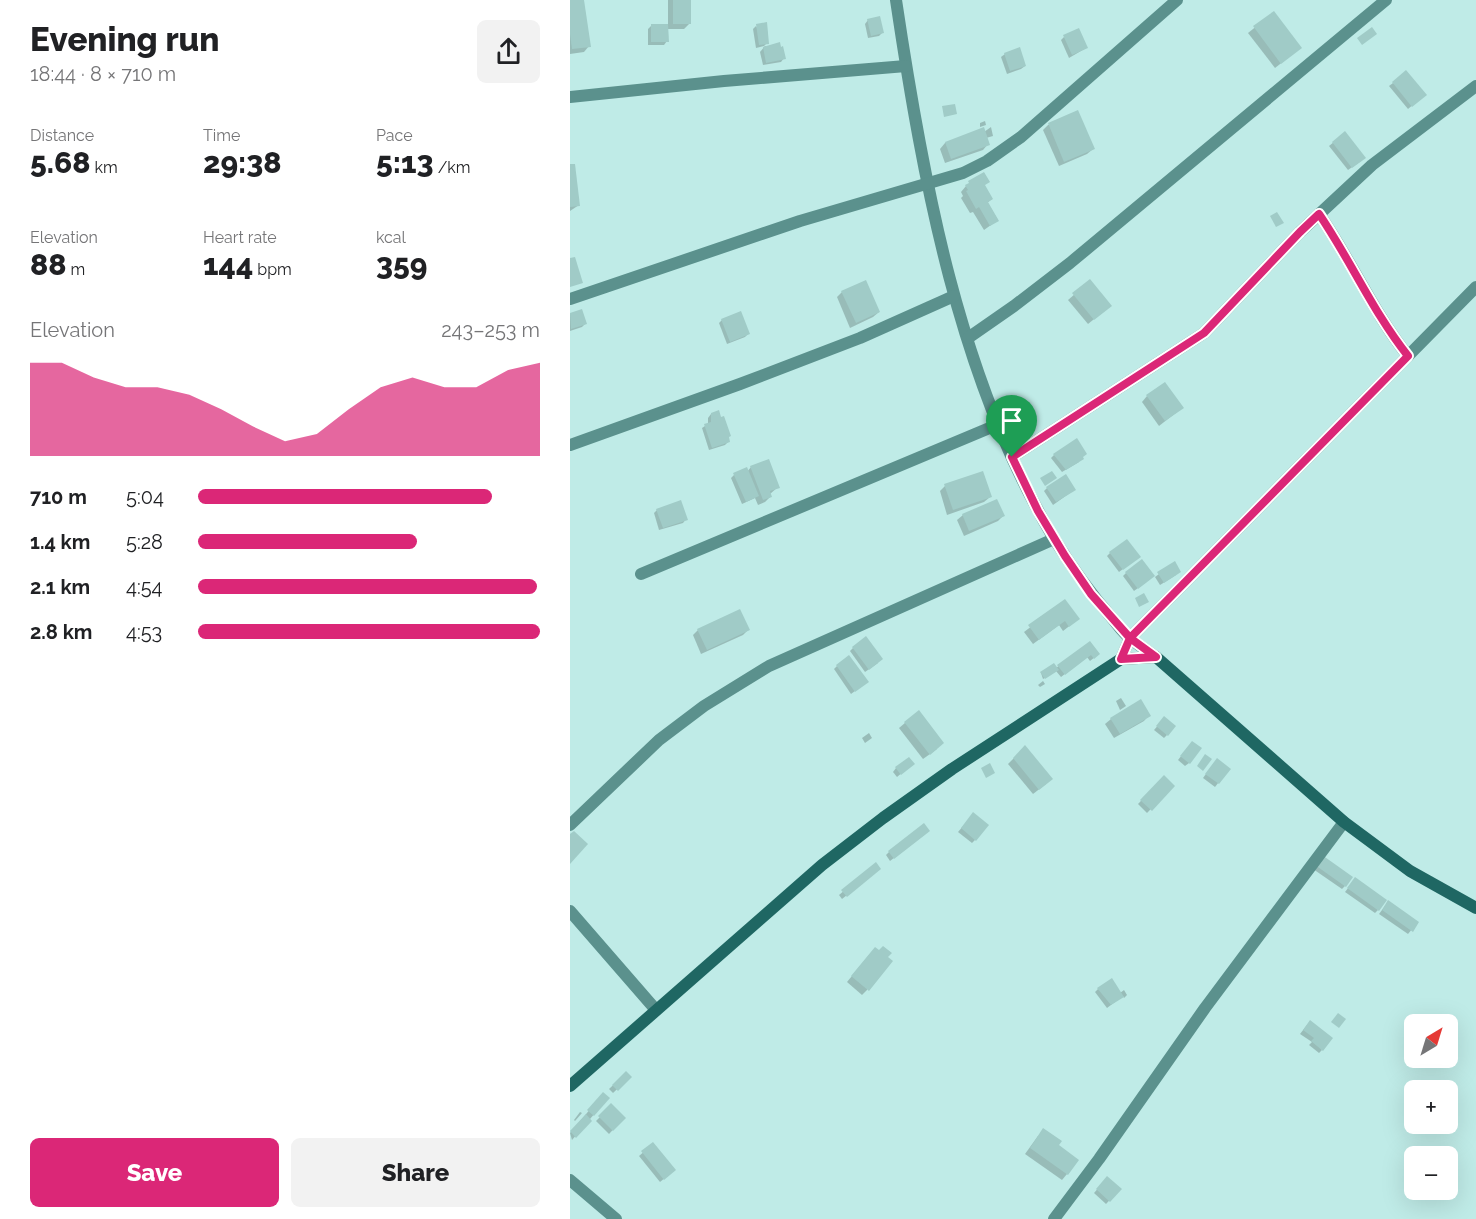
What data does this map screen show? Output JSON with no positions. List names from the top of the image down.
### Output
{
  "north": "top right",
  "page": {
    "heading": ["Evening run", "18:44 · 8 × 710 m"],
    "stats": [
      ["Distance", "5.68 km"],
      ["Time", "29:38"],
      ["Pace", "5:13 /km"],
      ["Elevation", "88 m"],
      ["Heart rate", "144 bpm"],
      ["kcal", "359"]
    ],
    "chart": ["Elevation", "243–253 m"],
    "list": [
      {
        "name": "710 m",
        "note": "5:04"
      },
      {
        "name": "1.4 km",
        "note": "5:28"
      },
      {
        "name": "2.1 km",
        "note": "4:54"
      },
      {
        "name": "2.8 km",
        "note": "4:53"
      }
    ],
    "map_buttons": ["+", "−"],
    "buttons": ["Save", "Share"]
  }
}
